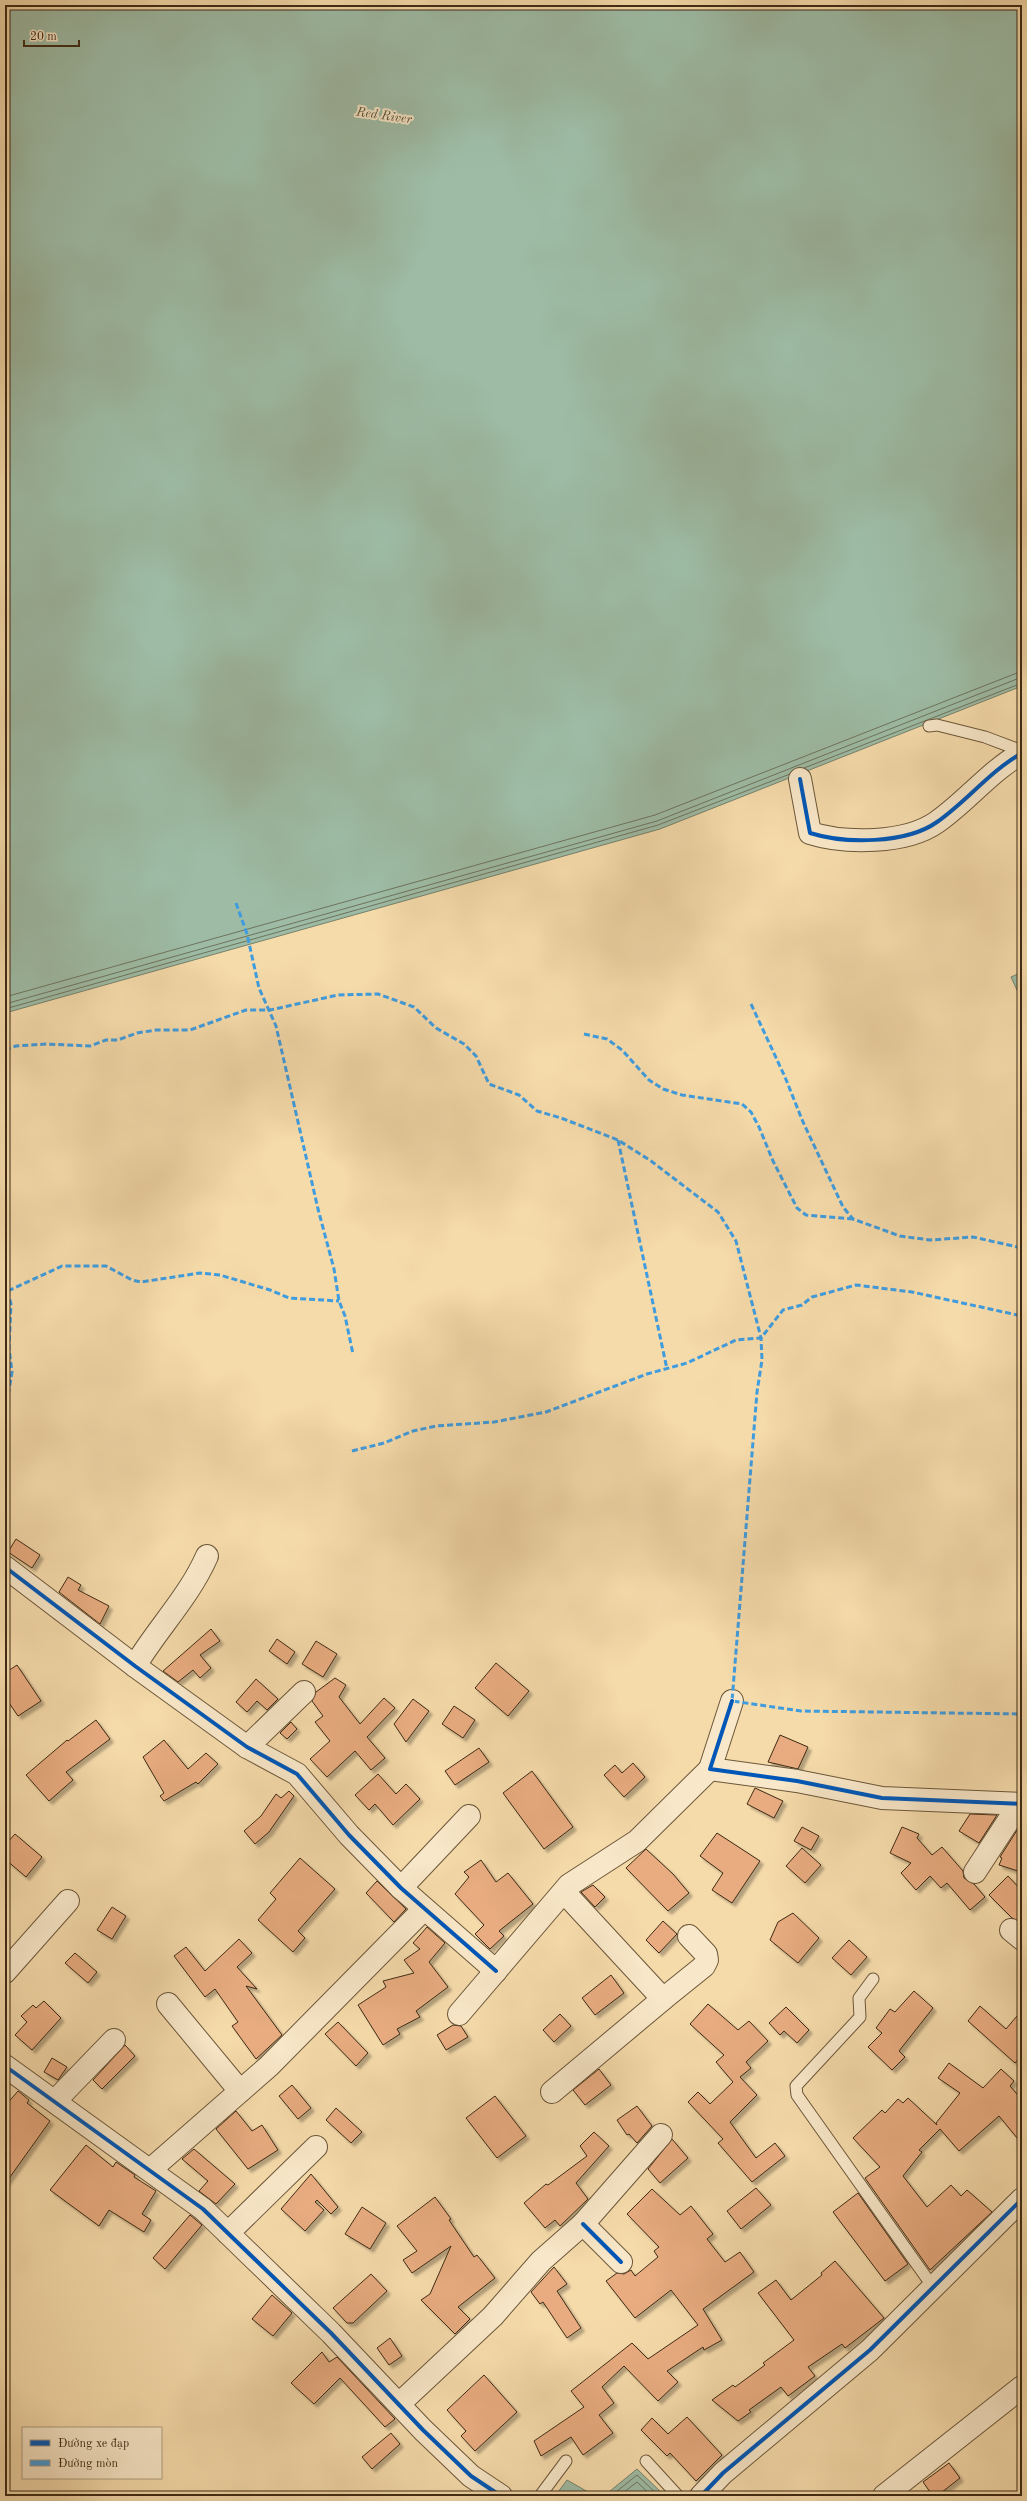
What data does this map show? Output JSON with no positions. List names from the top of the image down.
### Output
{
  "water": ["Red River"],
  "legend": ["Đường xe đạp", "Đường mòn"],
  "scale_bar": "20 m"
}
